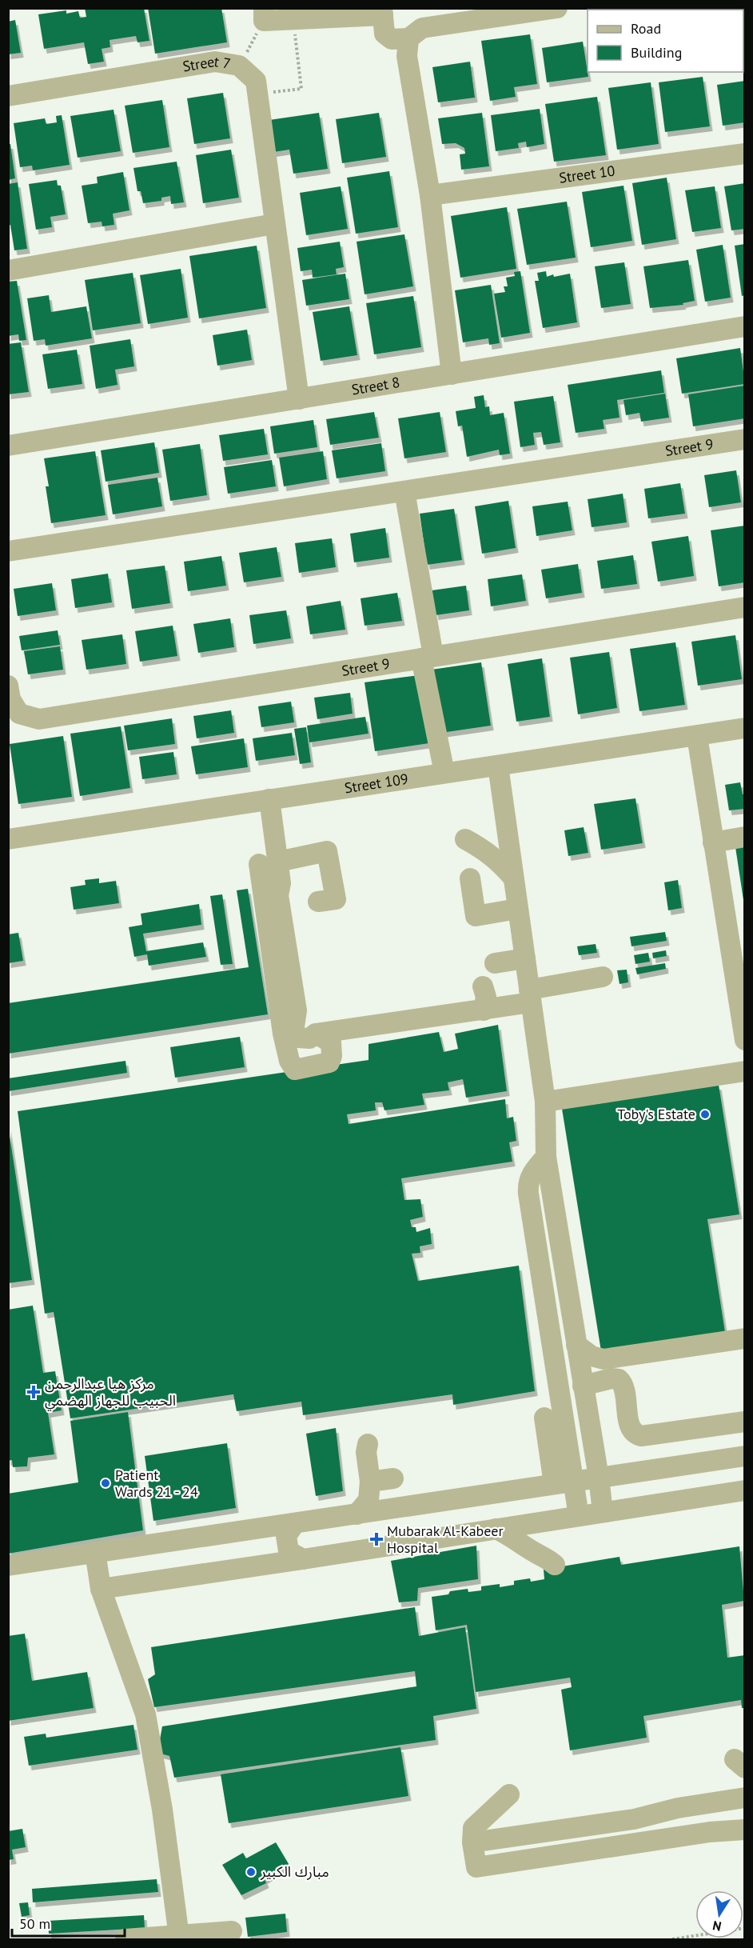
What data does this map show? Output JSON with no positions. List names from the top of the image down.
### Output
{
  "streets": {
    "street": [
      "Street 7",
      "Street 10",
      "Street 8",
      "Street 9",
      "Street 109"
    ]
  },
  "crossings": [
    ["Street 7", "Street 8"]
  ],
  "places": {
    "other": ["Toby's Estate", "Patient Wards 21 - 24", "مبارك الكبير"],
    "health": ["مركز هيا عبدالرحمن الحبيب للجهاز الهضمي", "Mubarak Al-Kabeer Hospital"]
  },
  "legend": ["Road", "Building"],
  "scale_bar": "50 m",
  "north": "bottom"
}
